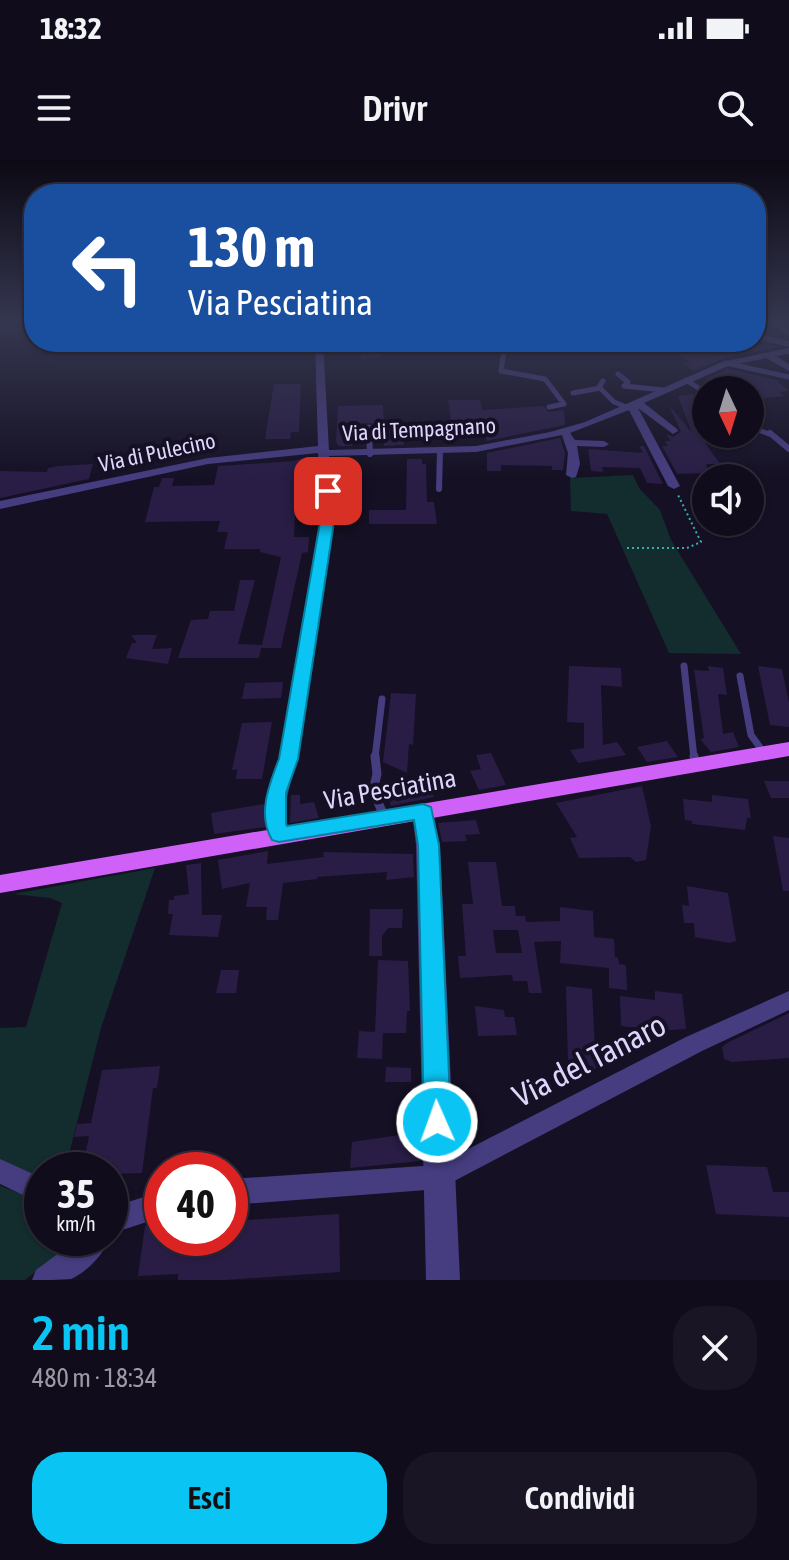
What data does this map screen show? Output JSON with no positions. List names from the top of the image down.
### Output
{
  "streets": {
    "main road": ["Via Pesciatina"],
    "street": ["Via di Tempagnano", "Via di Pulecino", "Via del Tanaro"]
  },
  "crossings": [
    ["Via di Tempagnano", "Via di Pulecino"]
  ],
  "north": "bottom",
  "page": {
    "status": "18:32",
    "header": "Drivr",
    "turn": ["130 m", "Via Pesciatina"],
    "speed": "35 km/h",
    "limit": "40",
    "heading": ["2 min", "480 m · 18:34"],
    "buttons": ["Esci", "Condividi"]
  }
}
